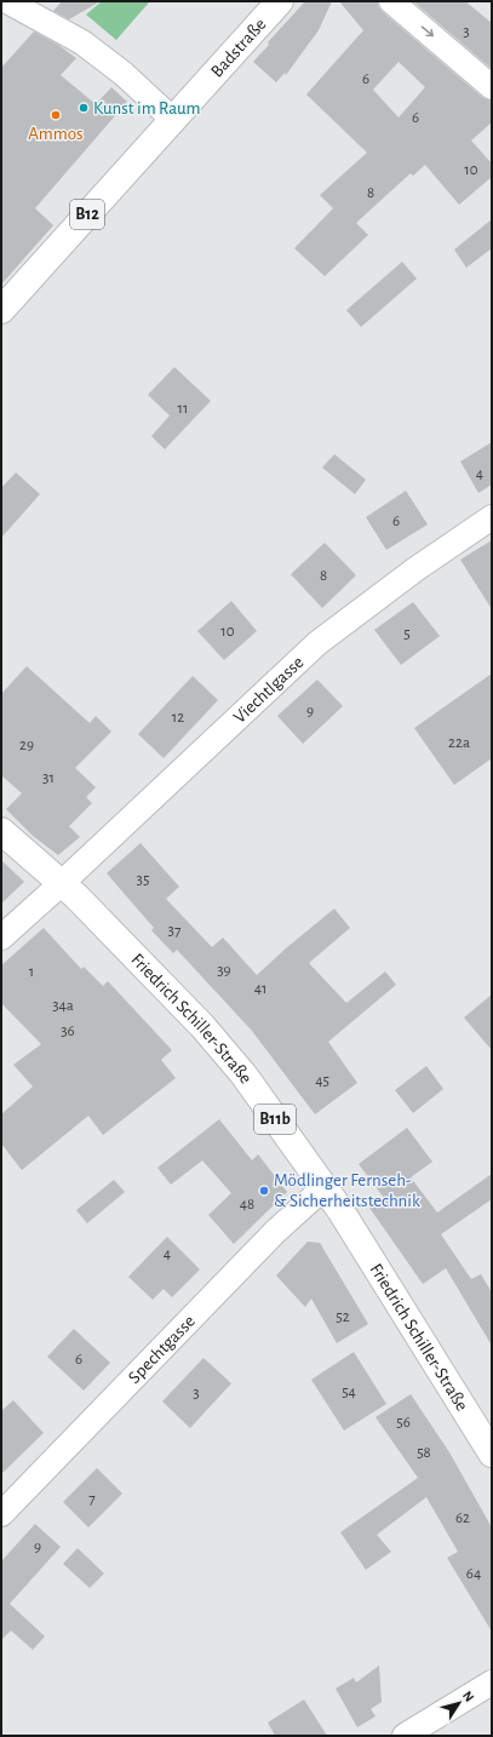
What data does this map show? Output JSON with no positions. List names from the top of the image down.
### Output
{
  "streets": {
    "main road": [
      "Badstraße",
      "B12",
      "Friedrich Schiller-Straße",
      "B11b"
    ],
    "street": ["Viechtlgasse", "Spechtgasse"]
  },
  "crossings": [
    ["Viechtlgasse", "Friedrich Schiller-Straße"],
    ["Friedrich Schiller-Straße", "Spechtgasse"]
  ],
  "places": ["Kunst im Raum", "Ammos", "Mödlinger Fernseh- & Sicherheitstechnik"],
  "house_numbers": [
    "3",
    "6",
    "6",
    "10",
    "8",
    "11",
    "4",
    "6",
    "8",
    "10",
    "5",
    "9",
    "12",
    "22a",
    "29",
    "31",
    "35",
    "37",
    "39",
    "1",
    "41",
    "34a",
    "36",
    "45",
    "48",
    "4",
    "52",
    "6",
    "54",
    "3",
    "56",
    "58",
    "7",
    "62",
    "9",
    "64"
  ],
  "north": "top right"
}
